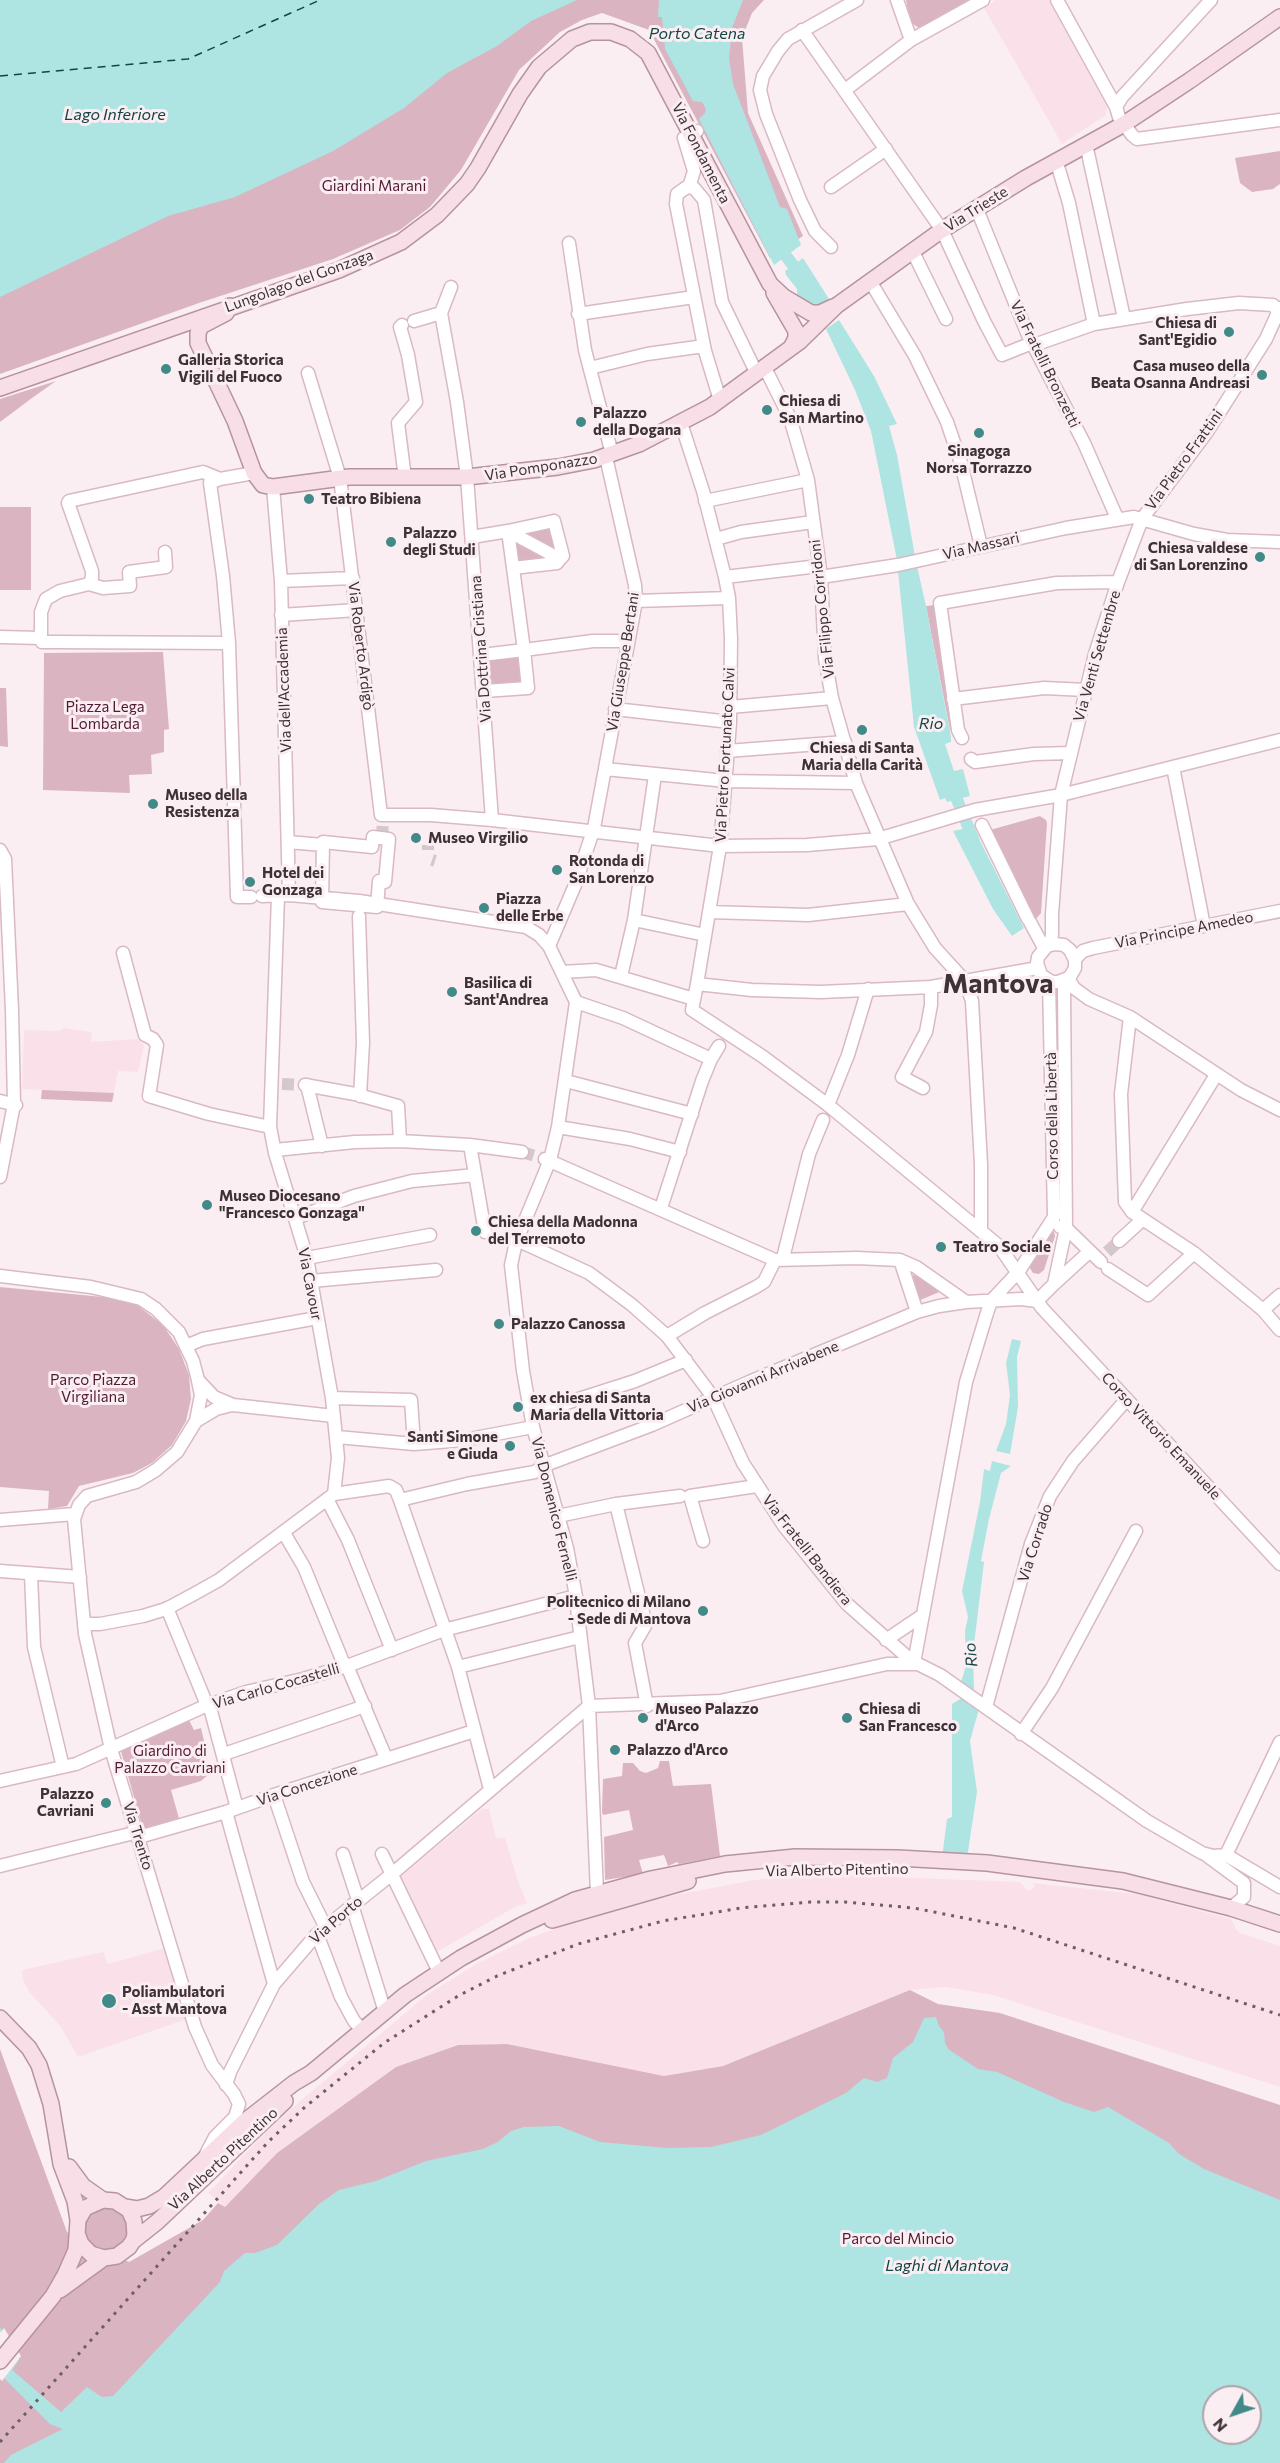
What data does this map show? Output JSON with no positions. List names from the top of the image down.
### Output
{
  "streets": {
    "main road": [
      "Via Fondamenta",
      "Via Trieste",
      "Lungolago del Gonzaga",
      "Via Pomponazzo",
      "Via Alberto Pitentino"
    ],
    "street": [
      "Via Fratelli Bronzetti",
      "Via Pietro Frattini",
      "Via Massari",
      "Via Filippo Corridoni",
      "Via Roberto Ardigò",
      "Via Dottrina Cristiana",
      "Via Venti Settembre",
      "Via Giuseppe Bertani",
      "Via dell'Accademia",
      "Via Pietro Fortunato Calvi",
      "Via Principe Amedeo",
      "Corso della Libertà",
      "Via Cavour",
      "Via Giovanni Arrivabene",
      "Corso Vittorio Emanuele",
      "Via Domenico Fernelli",
      "Via Corrado",
      "Via Fratelli Bandiera",
      "Via Carlo Cocastelli",
      "Via Concezione",
      "Via Trento",
      "Via Porto"
    ]
  },
  "crossings": [
    ["Via Fondamenta", "Via Trieste"],
    ["Via Fondamenta", "Lungolago del Gonzaga"],
    ["Via Fondamenta", "Via Pomponazzo"],
    ["Via Trieste", "Via Fratelli Bronzetti"],
    ["Via Trieste", "Via Pomponazzo"],
    ["Via Fratelli Bronzetti", "Via Massari"],
    ["Via Pietro Frattini", "Via Massari"],
    ["Via Pietro Frattini", "Via Venti Settembre"],
    ["Via Pomponazzo", "Via Filippo Corridoni"],
    ["Via Pomponazzo", "Via Roberto Ardigò"],
    ["Via Pomponazzo", "Via Dottrina Cristiana"],
    ["Via Pomponazzo", "Via Giuseppe Bertani"],
    ["Via Pomponazzo", "Via dell'Accademia"],
    ["Via Pomponazzo", "Via Pietro Fortunato Calvi"],
    ["Via Massari", "Via Filippo Corridoni"],
    ["Via Massari", "Via Venti Settembre"],
    ["Via Massari", "Via Pietro Fortunato Calvi"],
    ["Via Roberto Ardigò", "Via Dottrina Cristiana"],
    ["Via Venti Settembre", "Via Principe Amedeo"],
    ["Via Venti Settembre", "Corso della Libertà"],
    ["Via dell'Accademia", "Via Cavour"],
    ["Via Pietro Fortunato Calvi", "Corso Vittorio Emanuele"],
    ["Via Principe Amedeo", "Corso della Libertà"],
    ["Via Giovanni Arrivabene", "Corso Vittorio Emanuele"],
    ["Via Giovanni Arrivabene", "Via Domenico Fernelli"],
    ["Via Giovanni Arrivabene", "Via Fratelli Bandiera"],
    ["Corso Vittorio Emanuele", "Via Corrado"],
    ["Via Domenico Fernelli", "Via Fratelli Bandiera"],
    ["Via Domenico Fernelli", "Via Carlo Cocastelli"],
    ["Via Domenico Fernelli", "Via Alberto Pitentino"],
    ["Via Domenico Fernelli", "Via Porto"],
    ["Via Carlo Cocastelli", "Via Trento"],
    ["Via Concezione", "Via Trento"],
    ["Via Trento", "Via Alberto Pitentino"],
    ["Via Trento", "Via Porto"]
  ],
  "districts": ["Mantova"],
  "water": [
    "Porto Catena",
    "Lago Inferiore",
    "Rio",
    "Laghi di Mantova"
  ],
  "parks": [
    "Giardini Marani",
    "Piazza Lega Lombarda",
    "Parco Piazza Virgiliana",
    "Giardino di Palazzo Cavriani",
    "Parco del Mincio"
  ],
  "places": [
    "Chiesa di Sant'Egidio",
    "Galleria Storica Vigili del Fuoco",
    "Casa museo della Beata Osanna Andreasi",
    "Chiesa di San Martino",
    "Palazzo della Dogana",
    "Sinagoga Norsa Torrazzo",
    "Teatro Bibiena",
    "Palazzo degli Studi",
    "Chiesa valdese di San Lorenzino",
    "Chiesa di Santa Maria della Carità",
    "Museo della Resistenza",
    "Museo Virgilio",
    "Rotonda di San Lorenzo",
    "Hotel dei Gonzaga",
    "Piazza delle Erbe",
    "Basilica di Sant'Andrea",
    "Museo Diocesano \"Francesco Gonzaga\"",
    "Chiesa della Madonna del Terremoto",
    "Teatro Sociale",
    "Palazzo Canossa",
    "ex chiesa di Santa Maria della Vittoria",
    "Santi Simone e Giuda",
    "Politecnico di Milano - Sede di Mantova",
    "Museo Palazzo d'Arco",
    "Chiesa di San Francesco",
    "Palazzo d'Arco",
    "Palazzo Cavriani",
    "Poliambulatori - Asst Mantova"
  ],
  "north": "bottom left"
}
